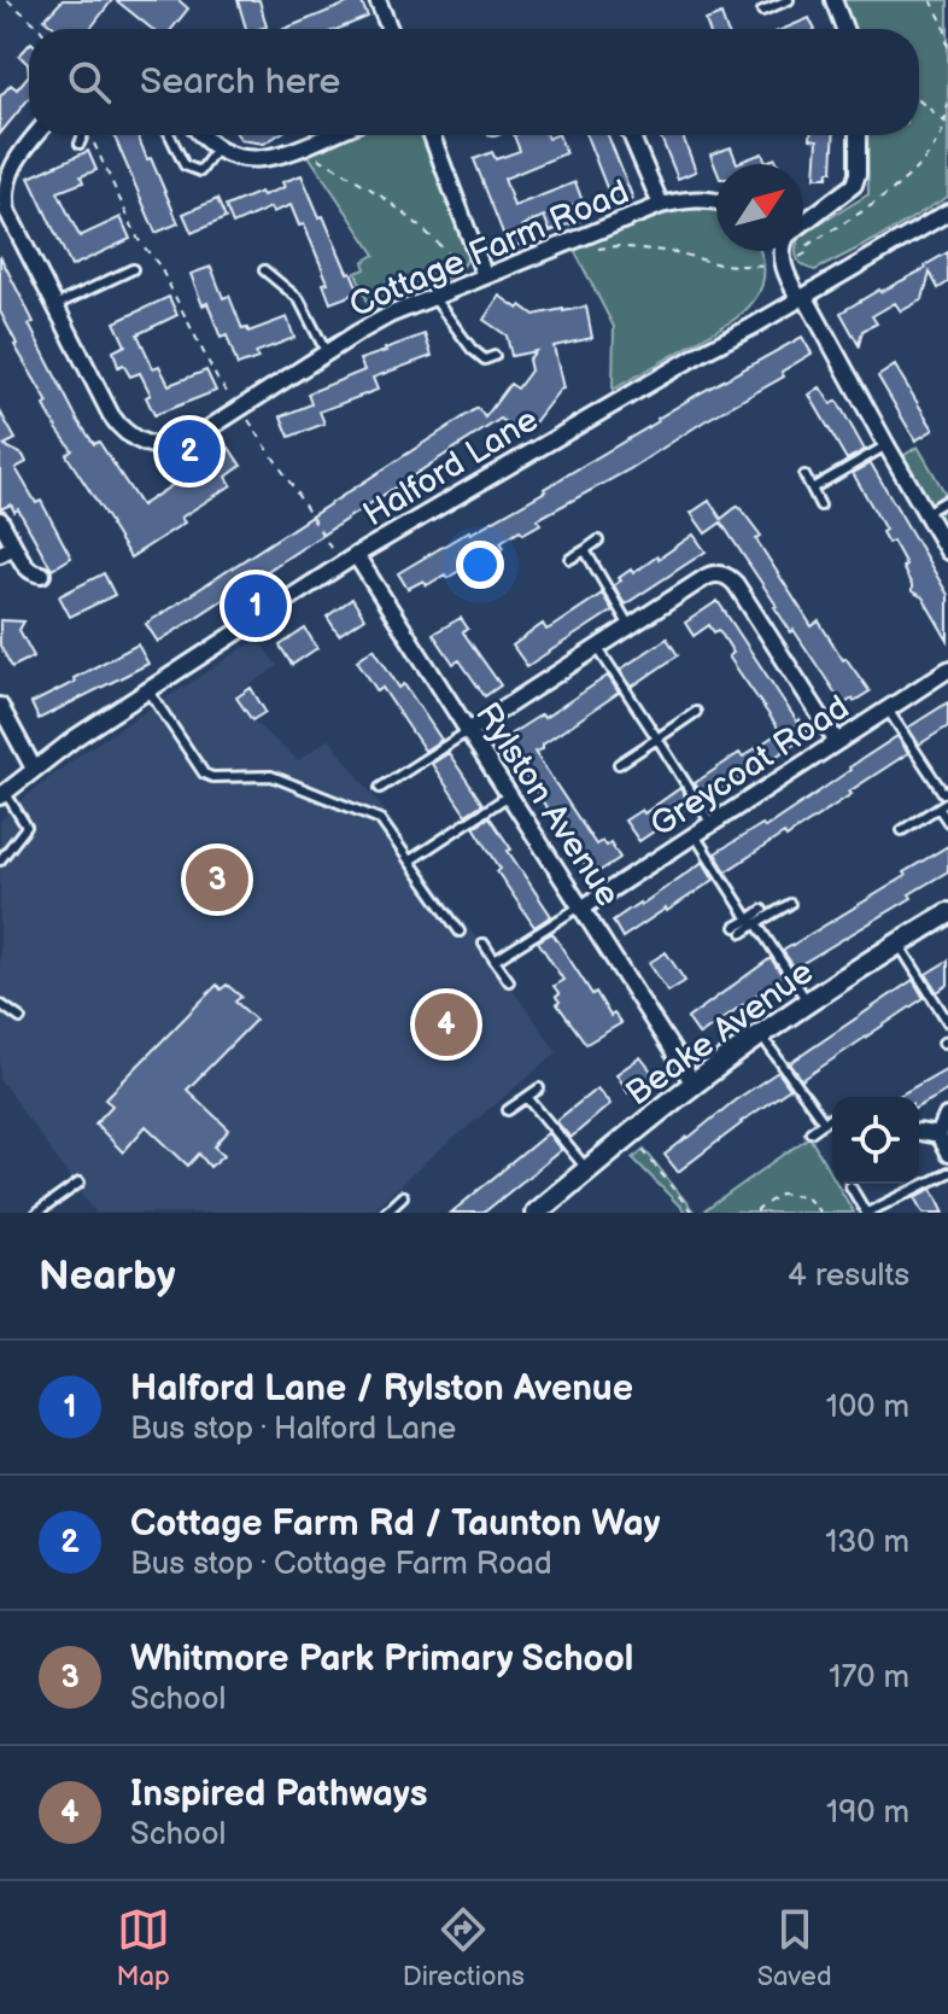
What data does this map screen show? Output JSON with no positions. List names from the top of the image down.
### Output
{
  "streets": {
    "street": [
      "Cottage Farm Road",
      "Halford Lane",
      "Greycoat Road",
      "Rylston Avenue",
      "Beake Avenue"
    ]
  },
  "crossings": [
    ["Halford Lane", "Rylston Avenue"],
    ["Greycoat Road", "Rylston Avenue"],
    ["Rylston Avenue", "Beake Avenue"]
  ],
  "north": "top right",
  "page": {
    "search": "Search here",
    "pins": [
      "2",
      "1",
      "3",
      "4"
    ],
    "heading": ["Nearby", "4 results"],
    "list": [
      {
        "mark": "1",
        "name": "Halford Lane / Rylston Avenue",
        "note": "Bus stop · Halford Lane",
        "value": "100 m"
      },
      {
        "mark": "2",
        "name": "Cottage Farm Rd / Taunton Way",
        "note": "Bus stop · Cottage Farm Road",
        "value": "130 m"
      },
      {
        "mark": "3",
        "name": "Whitmore Park Primary School",
        "note": "School",
        "value": "170 m"
      },
      {
        "mark": "4",
        "name": "Inspired Pathways",
        "note": "School",
        "value": "190 m"
      }
    ],
    "nav": ["Map", "Directions", "Saved"]
  }
}
